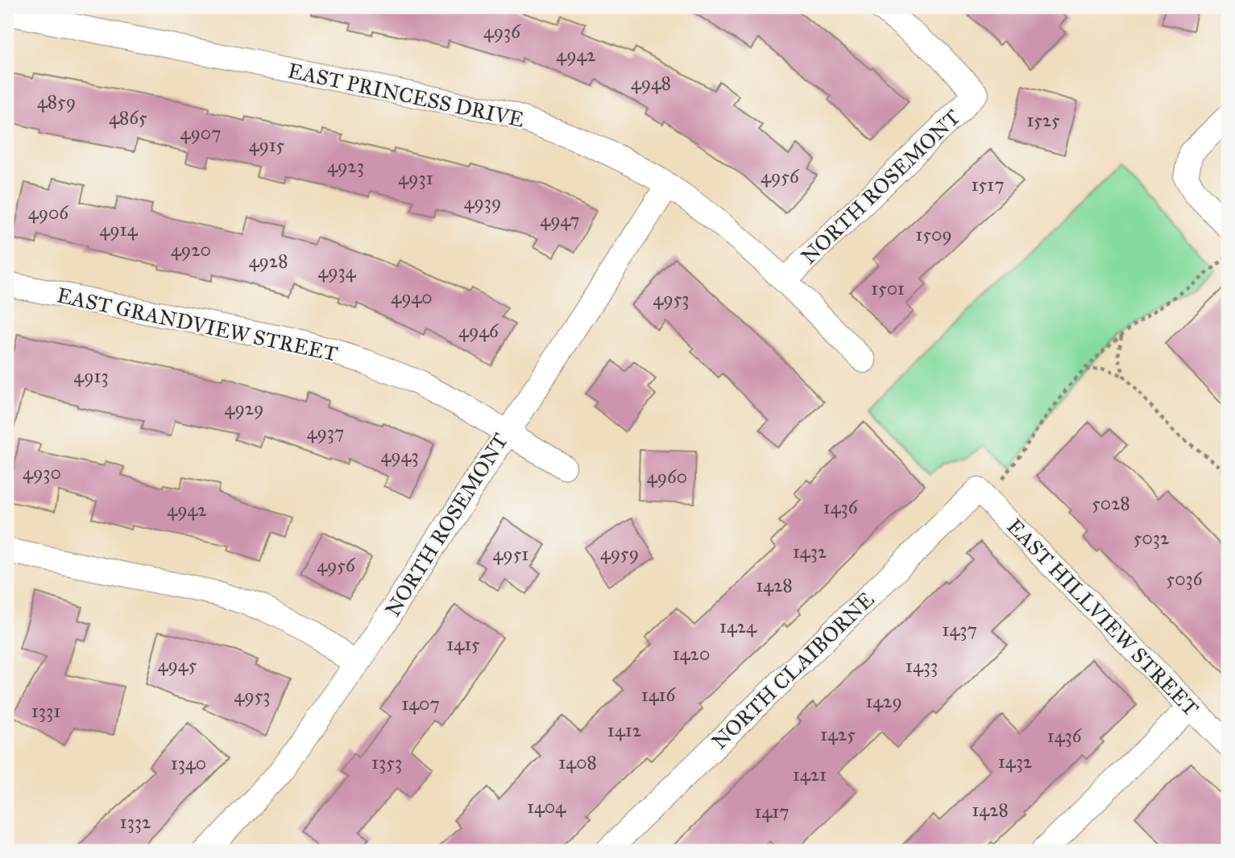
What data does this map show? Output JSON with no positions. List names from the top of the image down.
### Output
{
  "streets": {
    "street": [
      "EAST PRINCESS DRIVE",
      "NORTH ROSEMONT",
      "EAST GRANDVIEW STREET",
      "EAST HILLVIEW STREET",
      "NORTH CLAIBORNE"
    ]
  },
  "crossings": [
    ["EAST PRINCESS DRIVE", "NORTH ROSEMONT"],
    ["NORTH ROSEMONT", "EAST GRANDVIEW STREET"],
    ["EAST HILLVIEW STREET", "NORTH CLAIBORNE"]
  ],
  "house_numbers": [
    "4936",
    "4942",
    "4948",
    "4859",
    "4865",
    "1525",
    "4907",
    "4915",
    "4923",
    "4956",
    "4931",
    "1517",
    "4939",
    "4906",
    "4947",
    "4914",
    "1509",
    "4920",
    "4928",
    "4934",
    "1501",
    "4940",
    "4953",
    "4946",
    "4913",
    "4929",
    "4937",
    "4943",
    "4930",
    "4960",
    "5028",
    "1436",
    "4942",
    "5032",
    "1432",
    "4959",
    "4951",
    "4956",
    "5036",
    "1428",
    "1424",
    "1437",
    "1415",
    "1420",
    "4945",
    "1433",
    "1416",
    "4953",
    "1429",
    "1407",
    "1331",
    "1412",
    "1425",
    "1436",
    "1432",
    "1353",
    "1408",
    "1340",
    "1421",
    "1404",
    "1428",
    "1417",
    "1332"
  ]
}
